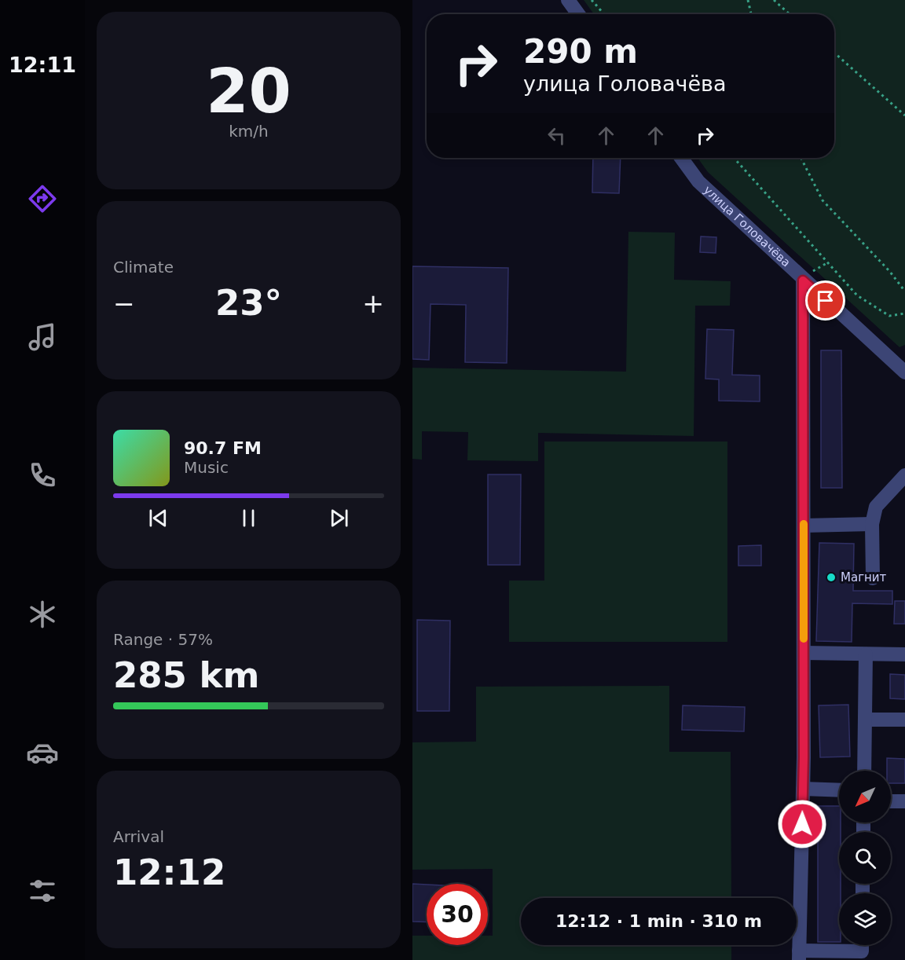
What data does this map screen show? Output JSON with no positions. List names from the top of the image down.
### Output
{
  "streets": {
    "street": ["улица Головачёва"]
  },
  "places": ["Магнит"],
  "north": "bottom left",
  "page": {
    "tabs": "12:11",
    "tile": [
      ["20", "km/h"],
      "Climate",
      ["Range · 57%", "285 km"],
      ["Arrival", "12:12"]
    ],
    "turn": ["290 m", "улица Головачёва"],
    "heat": ["−", "23°", "+"],
    "song": ["90.7 FM", "Music"],
    "limit": "30",
    "trip": "12:12 · 1 min · 310 m"
  }
}
